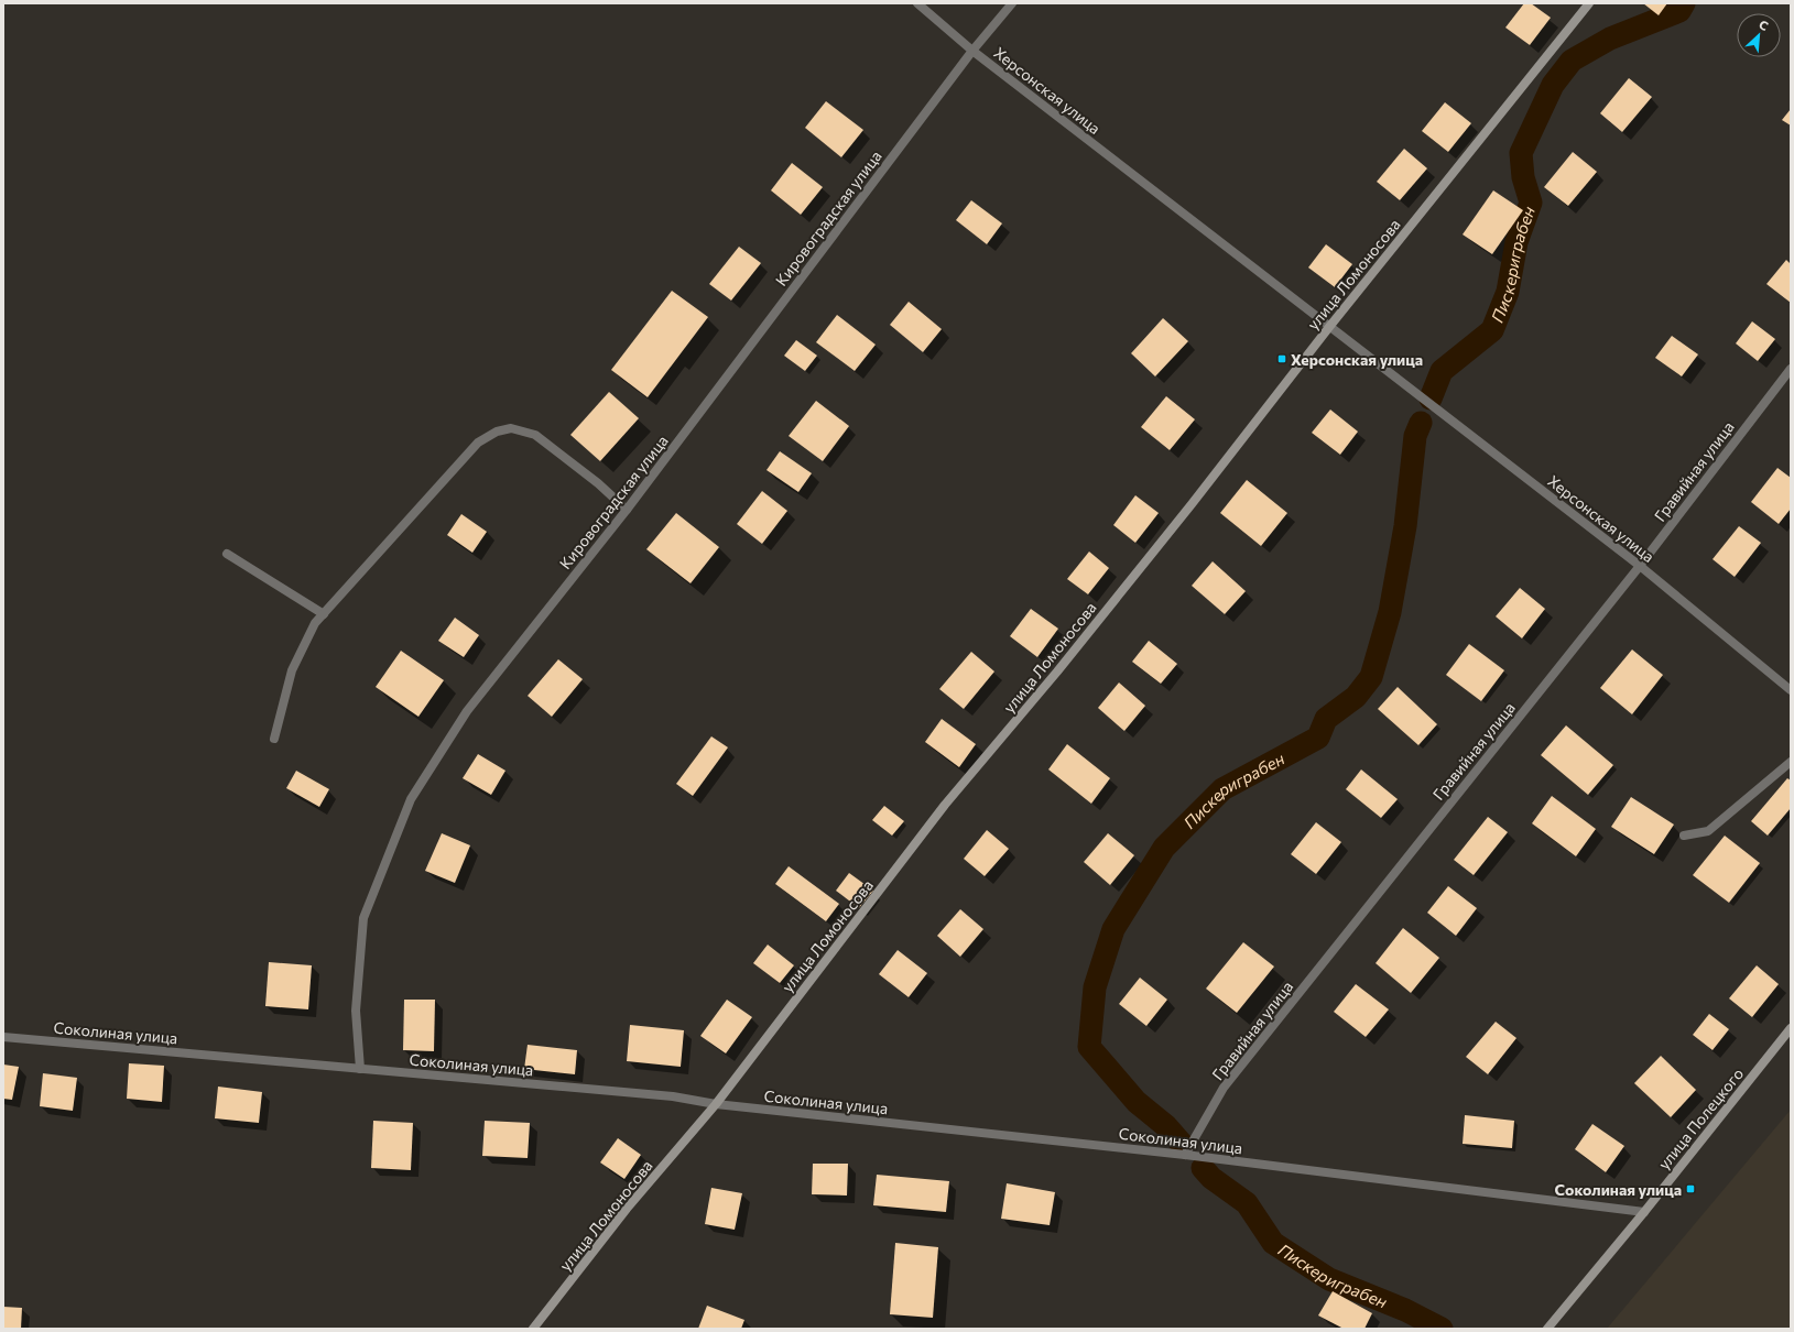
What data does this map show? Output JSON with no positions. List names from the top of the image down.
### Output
{
  "streets": {
    "street": [
      "Херсонская улица",
      "Кировоградская улица",
      "улица Ломоносова",
      "Гравийная улица",
      "Соколиная улица",
      "улица Полецкого"
    ]
  },
  "crossings": [
    ["Херсонская улица", "Кировоградская улица"],
    ["Херсонская улица", "улица Ломоносова"],
    ["Херсонская улица", "Гравийная улица"],
    ["Кировоградская улица", "Соколиная улица"],
    ["улица Ломоносова", "Соколиная улица"],
    ["Гравийная улица", "Соколиная улица"],
    ["Соколиная улица", "улица Полецкого"]
  ],
  "water": ["Пискериграбен"],
  "places": {
    "transit": ["Херсонская улица", "Соколиная улица"]
  },
  "north": "top right"
}
